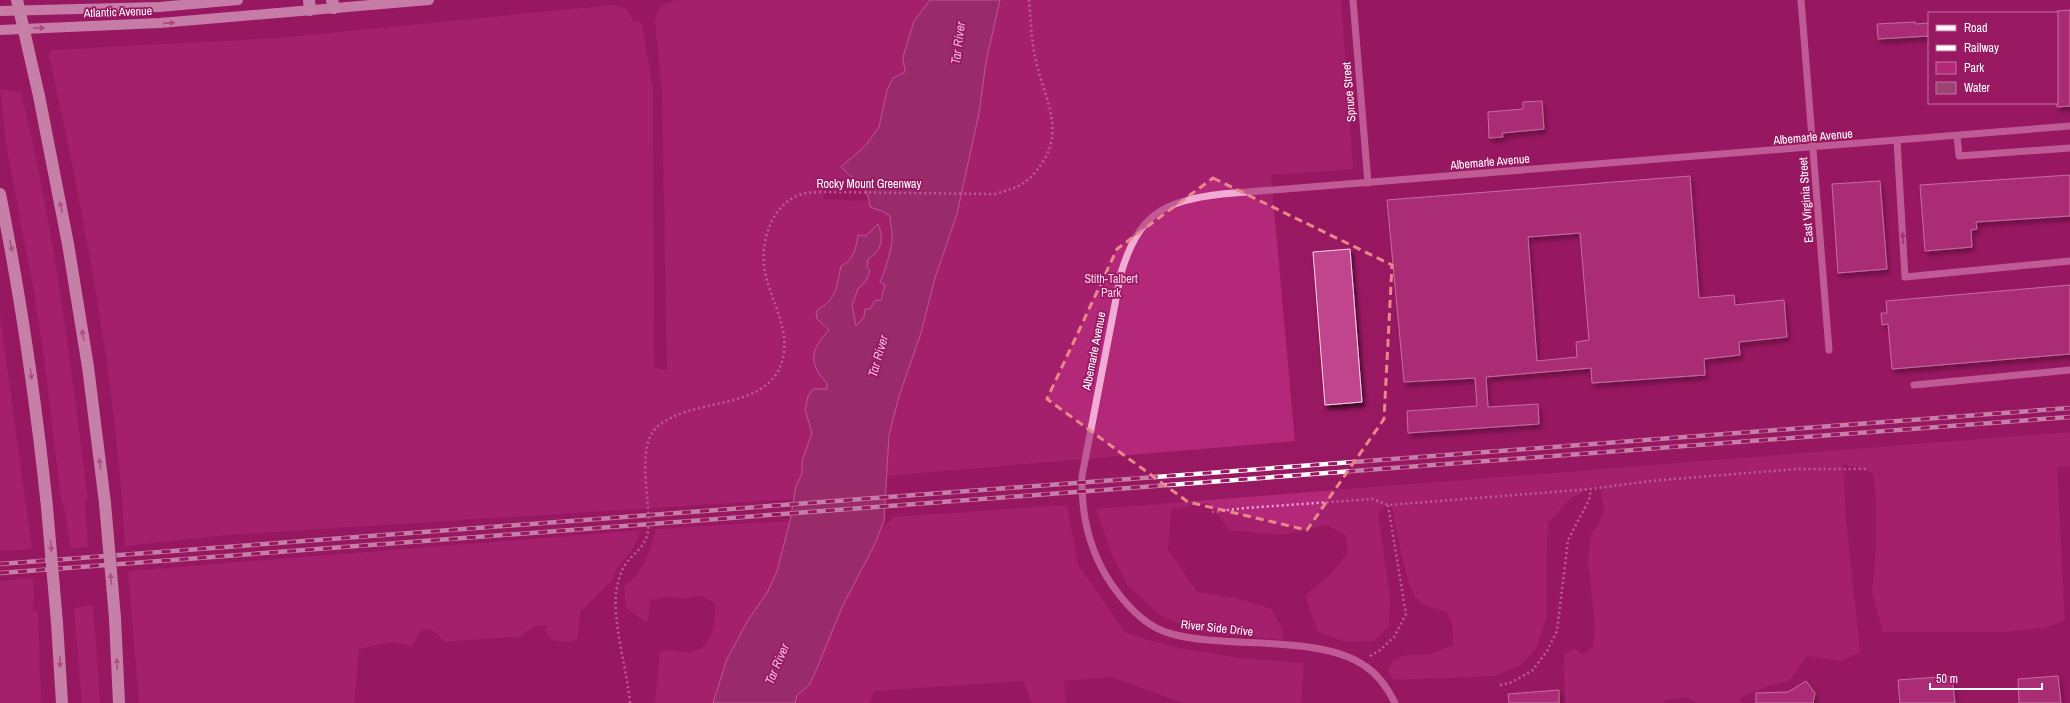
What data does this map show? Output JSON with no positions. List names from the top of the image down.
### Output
{
  "streets": {
    "main road": ["Atlantic Avenue"],
    "street": [
      "Spruce Street",
      "Albemarle Avenue",
      "East Virginia Street",
      "River Side Drive"
    ],
    "path": ["Rocky Mount Greenway"]
  },
  "crossings": [
    ["Spruce Street", "Albemarle Avenue"],
    ["Albemarle Avenue", "East Virginia Street"],
    ["Albemarle Avenue", "River Side Drive"]
  ],
  "water": ["Tar River"],
  "parks": ["Stith-Talbert Park"],
  "legend": [
    "Road",
    "Railway",
    "Park",
    "Water"
  ],
  "scale_bar": "50 m"
}
